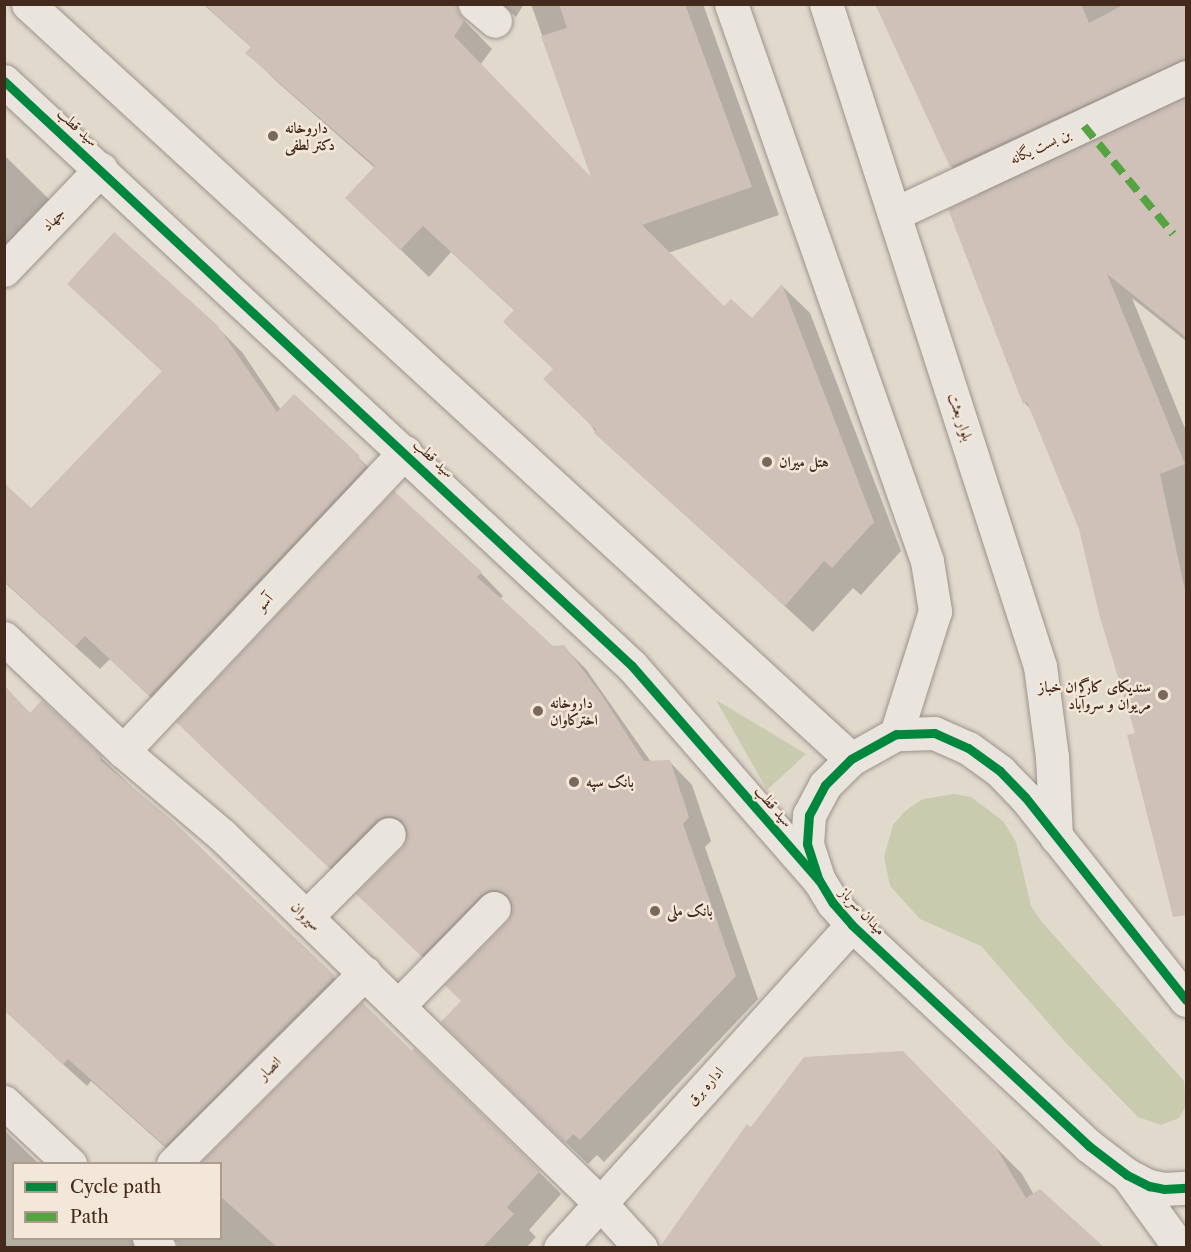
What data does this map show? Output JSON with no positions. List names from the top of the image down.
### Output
{
  "streets": {
    "street": [
      "سید قطب",
      "بن بست یگانه",
      "جهاد",
      "بلوار بعثت",
      "آسو",
      "میدان سرباز",
      "سیروان",
      "انصار",
      "اداره برق"
    ]
  },
  "crossings": [
    ["سید قطب", "جهاد"],
    ["سید قطب", "آسو"],
    ["سید قطب", "میدان سرباز"],
    ["بن بست یگانه", "بلوار بعثت"],
    ["بلوار بعثت", "میدان سرباز"],
    ["آسو", "سیروان"],
    ["میدان سرباز", "اداره برق"],
    ["سیروان", "انصار"],
    ["سیروان", "اداره برق"]
  ],
  "places": [
    "داروخانه دکتر لطفی",
    "هتل میران",
    "سندیکای کارگران خباز مریوان و سروآباد",
    "داروخانه اخترکاوان",
    "بانک سپه",
    "بانک ملی"
  ],
  "legend": ["Cycle path", "Path"]
}
